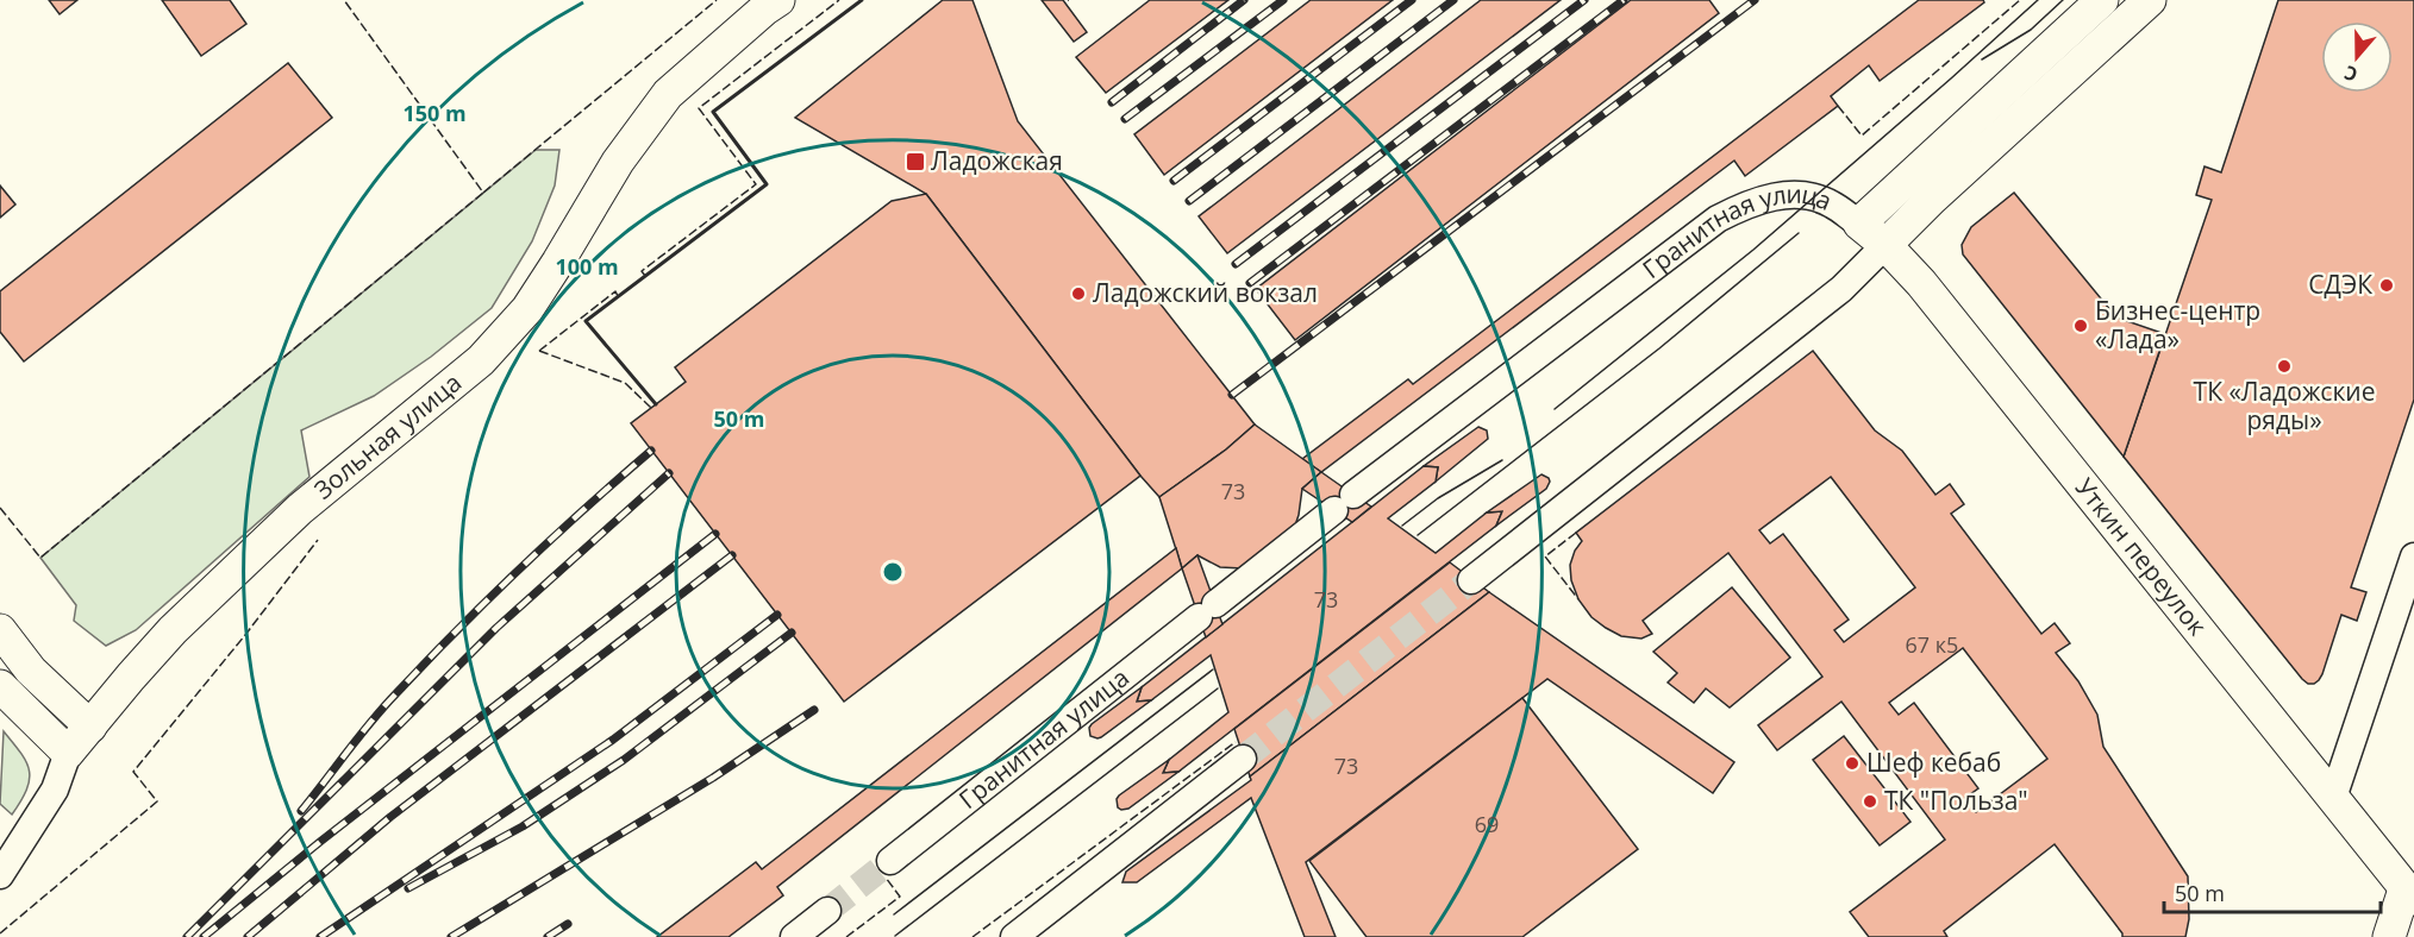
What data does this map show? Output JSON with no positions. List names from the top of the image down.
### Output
{
  "streets": {
    "street": ["Гранитная улица", "Зольная улица", "Уткин переулок"]
  },
  "crossings": [
    ["Гранитная улица", "Уткин переулок"]
  ],
  "places": {
    "transit": ["Ладожская"],
    "other": [
      "СДЭК",
      "Ладожский вокзал",
      "Бизнес-центр «Лада»",
      "ТК «Ладожские ряды»",
      "Шеф кебаб",
      "ТК \"Польза\""
    ]
  },
  "house_numbers": [
    "73",
    "73",
    "67 к5",
    "73",
    "69"
  ],
  "scale_bar": "50 m",
  "north": "bottom",
  "rings": ["150 m", "100 m", "50 m"]
}
